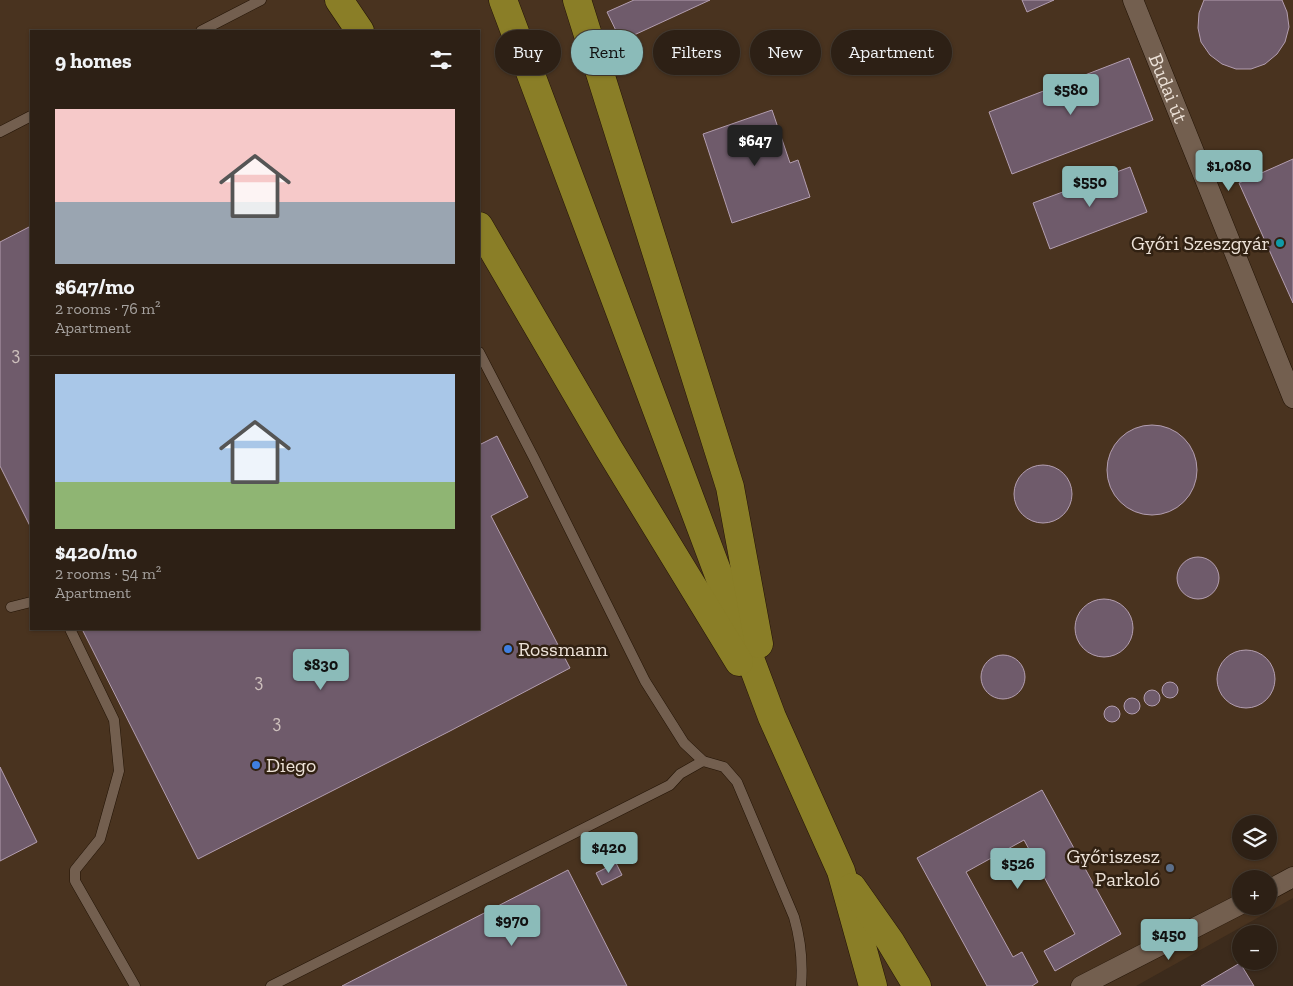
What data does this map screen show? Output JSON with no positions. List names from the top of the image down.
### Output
{
  "streets": {
    "street": ["Budai út"]
  },
  "places": [
    "Győri Szeszgyár",
    "Rossmann",
    "Diego",
    "Győriszesz Parkoló"
  ],
  "house_numbers": ["3", "3", "3"],
  "page": {
    "chip": [
      "Buy",
      "Rent",
      "Filters",
      "New",
      "Apartment"
    ],
    "heading": "9 homes",
    "price": [
      "$580",
      "$647",
      "$1,080",
      "$550",
      "$830",
      "$420",
      "$526",
      "$970",
      "$450"
    ],
    "list": [
      {
        "name": "$647/mo",
        "note": "2 rooms · 76 m² · Apartment"
      },
      {
        "name": "$420/mo",
        "note": "2 rooms · 54 m² · Apartment"
      }
    ],
    "map_buttons": ["+", "−"]
  }
}
